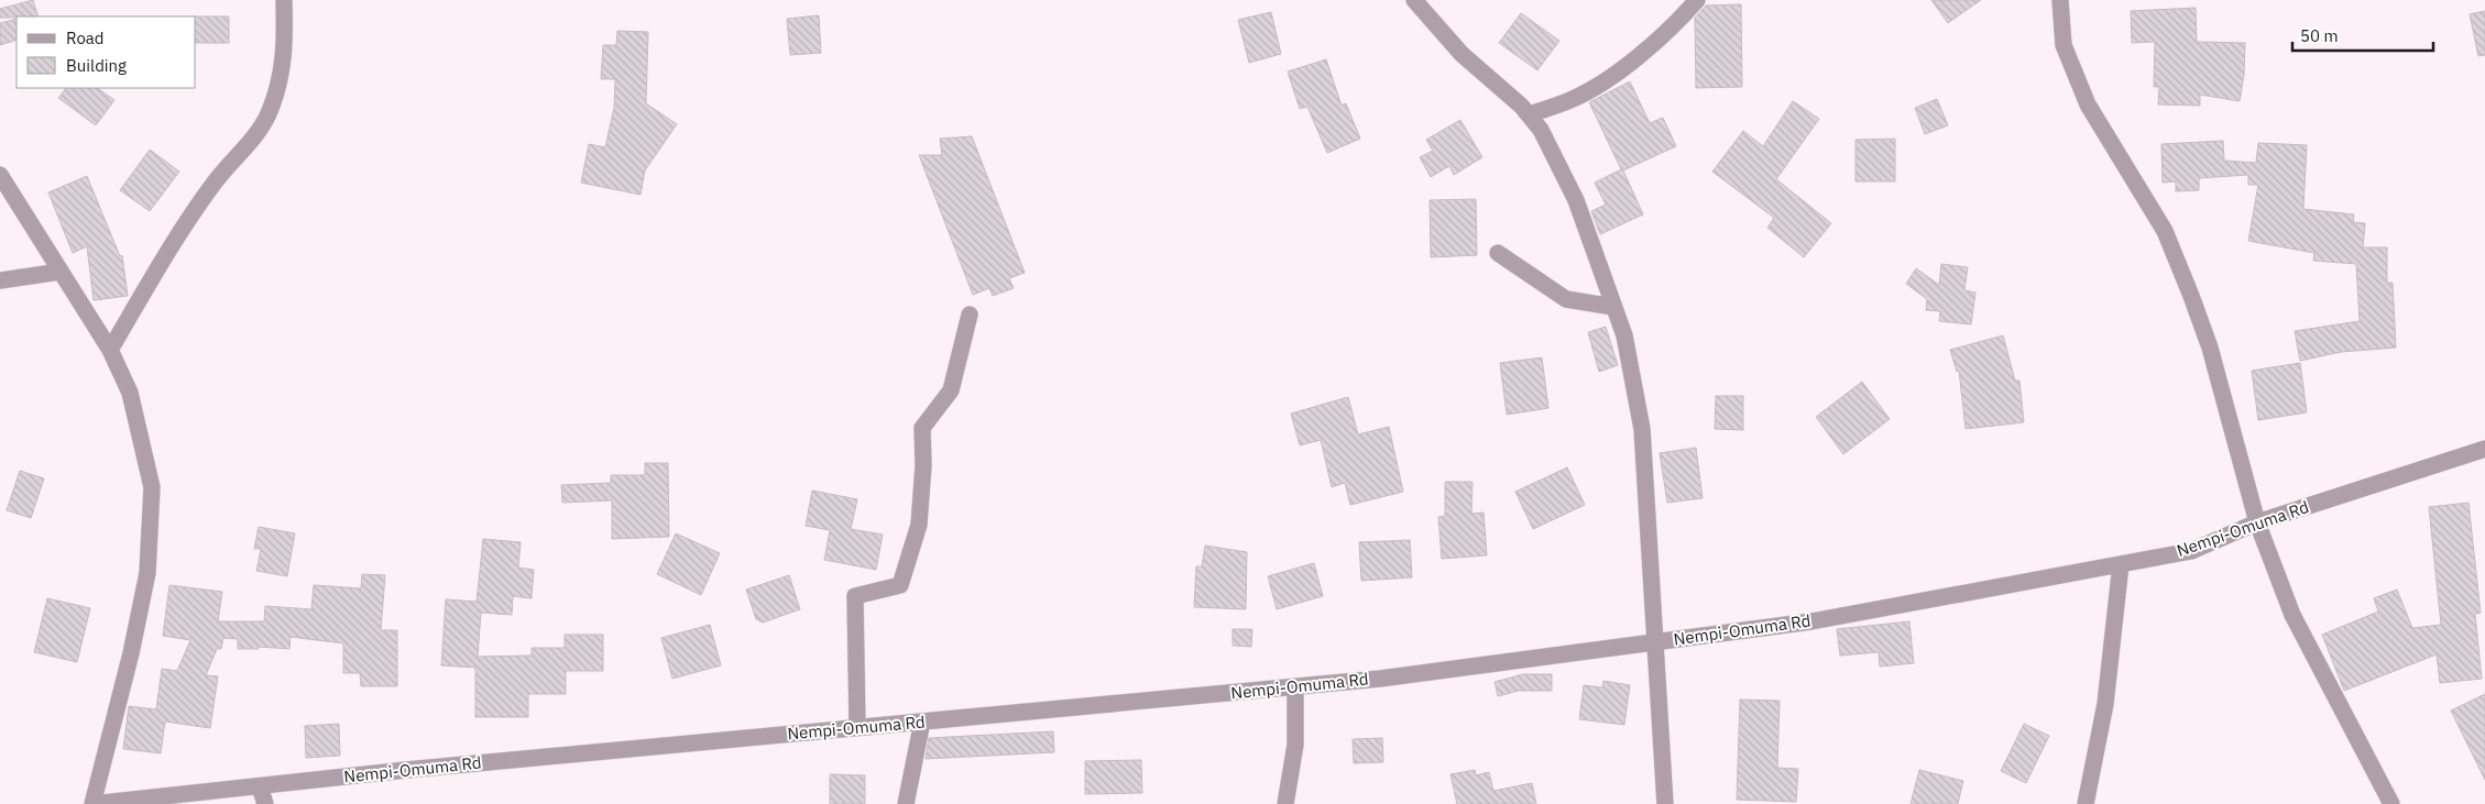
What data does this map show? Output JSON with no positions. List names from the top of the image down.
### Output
{
  "streets": {
    "street": ["Nempi-Omuma Rd"]
  },
  "legend": ["Road", "Building"],
  "scale_bar": "50 m"
}
